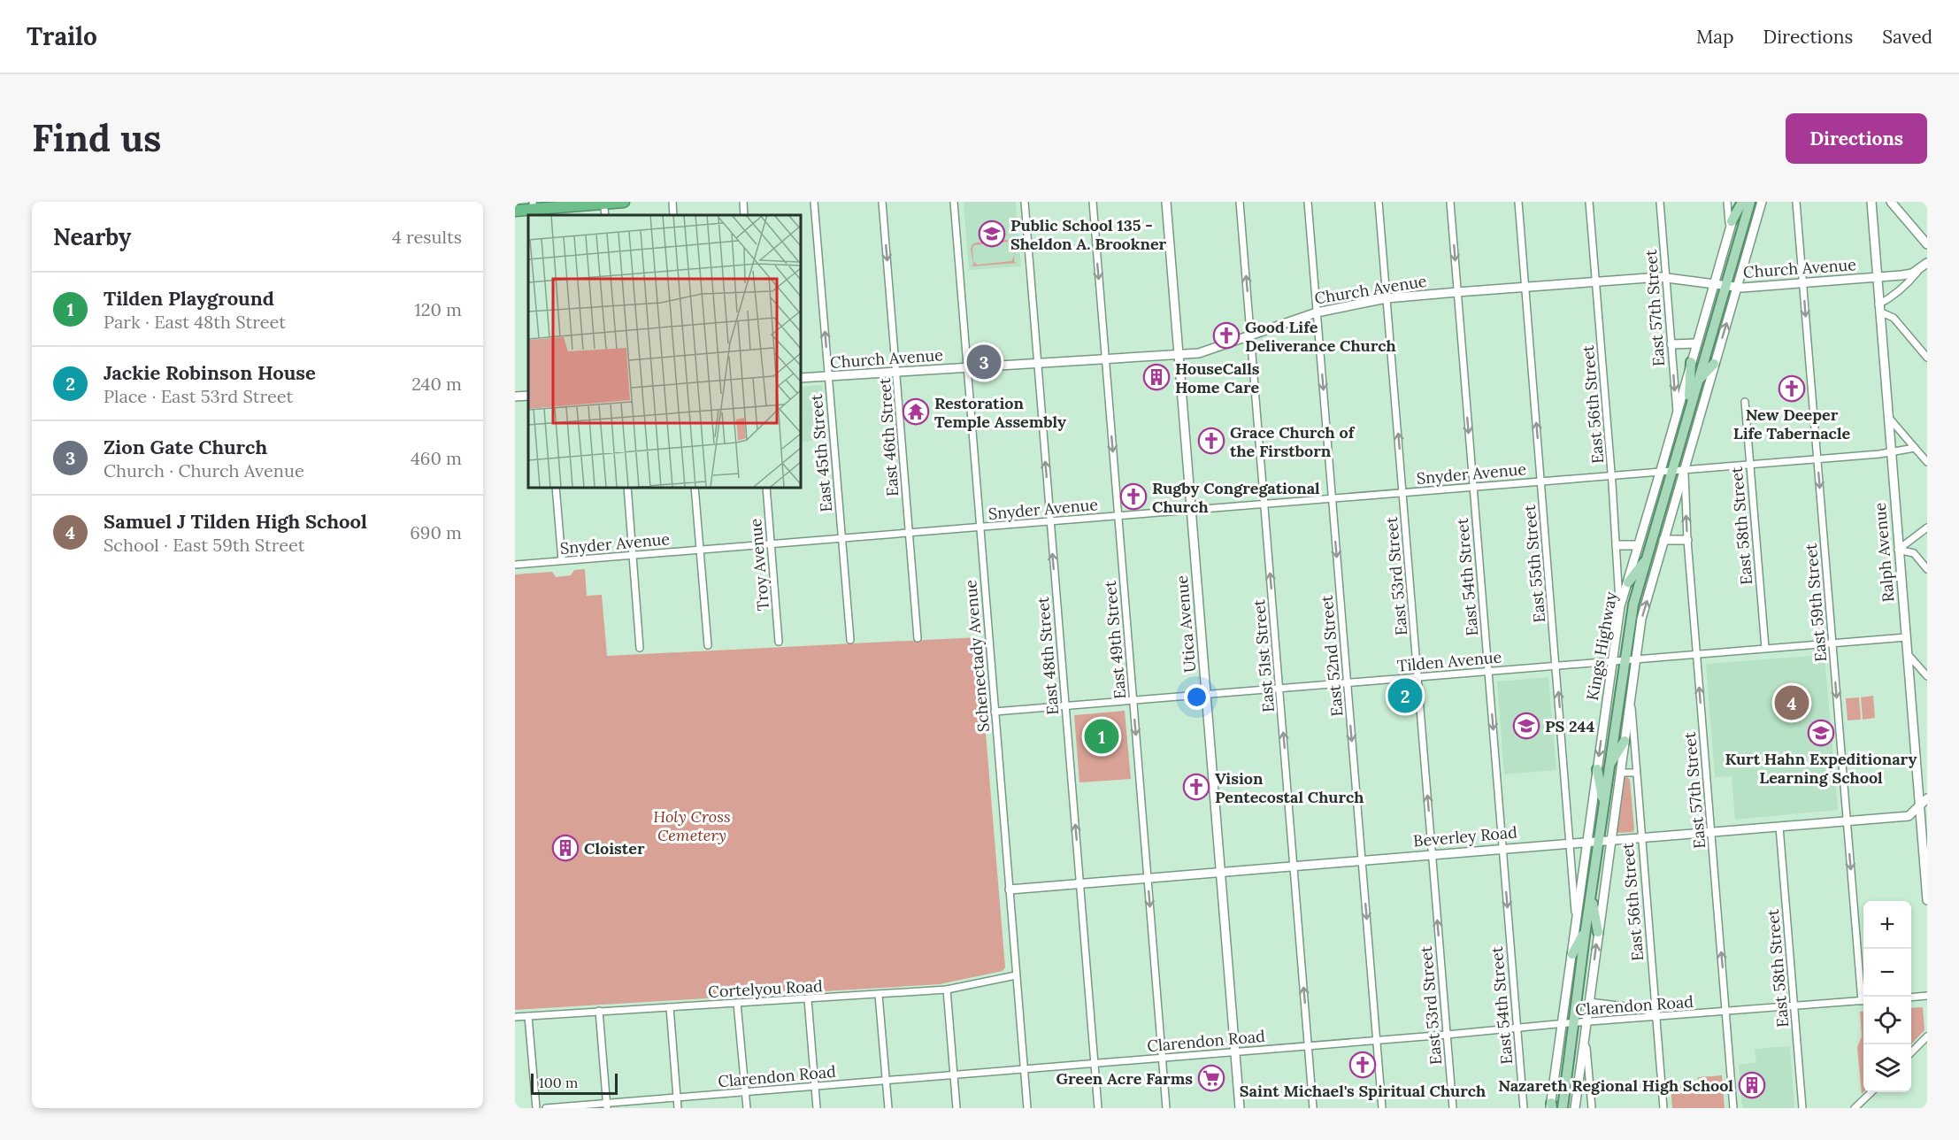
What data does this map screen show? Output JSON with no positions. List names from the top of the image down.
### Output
{
  "streets": {
    "main road": ["Kings Highway"],
    "street": [
      "Church Avenue",
      "East 57th Street",
      "East 56th Street",
      "East 46th Street",
      "East 45th Street",
      "Snyder Avenue",
      "East 58th Street",
      "Ralph Avenue",
      "East 55th Street",
      "Troy Avenue",
      "East 53rd Street",
      "East 54th Street",
      "East 59th Street",
      "Utica Avenue",
      "East 49th Street",
      "Schenectady Avenue",
      "East 48th Street",
      "East 51st Street",
      "East 52nd Street",
      "Tilden Avenue",
      "Beverley Road",
      "Cortelyou Road",
      "Clarendon Road"
    ]
  },
  "crossings": [
    ["Church Avenue", "East 57th Street"],
    ["Church Avenue", "East 56th Street"],
    ["Church Avenue", "East 46th Street"],
    ["Church Avenue", "East 45th Street"],
    ["Church Avenue", "Ralph Avenue"],
    ["Church Avenue", "East 55th Street"],
    ["Church Avenue", "East 53rd Street"],
    ["Church Avenue", "East 54th Street"],
    ["Church Avenue", "East 59th Street"],
    ["Church Avenue", "Utica Avenue"],
    ["Church Avenue", "East 49th Street"],
    ["Church Avenue", "Kings Highway"],
    ["Church Avenue", "Schenectady Avenue"],
    ["Church Avenue", "East 48th Street"],
    ["Church Avenue", "East 51st Street"],
    ["Church Avenue", "East 52nd Street"],
    ["East 57th Street", "Snyder Avenue"],
    ["East 57th Street", "Kings Highway"],
    ["East 57th Street", "Tilden Avenue"],
    ["East 57th Street", "Beverley Road"],
    ["East 57th Street", "Clarendon Road"],
    ["East 56th Street", "Snyder Avenue"],
    ["East 56th Street", "Kings Highway"],
    ["East 56th Street", "Beverley Road"],
    ["East 56th Street", "Clarendon Road"],
    ["East 46th Street", "Snyder Avenue"],
    ["East 45th Street", "Snyder Avenue"],
    ["Snyder Avenue", "East 58th Street"],
    ["Snyder Avenue", "Ralph Avenue"],
    ["Snyder Avenue", "East 55th Street"],
    ["Snyder Avenue", "Troy Avenue"],
    ["Snyder Avenue", "East 53rd Street"],
    ["Snyder Avenue", "East 54th Street"],
    ["Snyder Avenue", "East 59th Street"],
    ["Snyder Avenue", "Utica Avenue"],
    ["Snyder Avenue", "East 49th Street"],
    ["Snyder Avenue", "Kings Highway"],
    ["Snyder Avenue", "Schenectady Avenue"],
    ["Snyder Avenue", "East 48th Street"],
    ["Snyder Avenue", "East 51st Street"],
    ["Snyder Avenue", "East 52nd Street"],
    ["East 58th Street", "Tilden Avenue"],
    ["East 58th Street", "Beverley Road"],
    ["East 58th Street", "Clarendon Road"],
    ["Ralph Avenue", "Tilden Avenue"],
    ["Ralph Avenue", "Beverley Road"],
    ["East 55th Street", "Kings Highway"],
    ["East 55th Street", "Tilden Avenue"],
    ["East 55th Street", "Beverley Road"],
    ["East 53rd Street", "Tilden Avenue"],
    ["East 53rd Street", "Beverley Road"],
    ["East 53rd Street", "Clarendon Road"],
    ["East 54th Street", "Tilden Avenue"],
    ["East 54th Street", "Beverley Road"],
    ["East 54th Street", "Clarendon Road"],
    ["East 59th Street", "Tilden Avenue"],
    ["East 59th Street", "Beverley Road"],
    ["Utica Avenue", "Tilden Avenue"],
    ["Utica Avenue", "Beverley Road"],
    ["Utica Avenue", "Clarendon Road"],
    ["East 49th Street", "Tilden Avenue"],
    ["East 49th Street", "Beverley Road"],
    ["East 49th Street", "Clarendon Road"],
    ["Kings Highway", "Tilden Avenue"],
    ["Kings Highway", "Beverley Road"],
    ["Kings Highway", "Clarendon Road"],
    ["Schenectady Avenue", "Tilden Avenue"],
    ["Schenectady Avenue", "Beverley Road"],
    ["Schenectady Avenue", "Cortelyou Road"],
    ["Schenectady Avenue", "Clarendon Road"],
    ["East 48th Street", "Tilden Avenue"],
    ["East 48th Street", "Beverley Road"],
    ["East 48th Street", "Clarendon Road"],
    ["East 51st Street", "Tilden Avenue"],
    ["East 51st Street", "Beverley Road"],
    ["East 51st Street", "Clarendon Road"],
    ["East 52nd Street", "Tilden Avenue"],
    ["East 52nd Street", "Beverley Road"],
    ["East 52nd Street", "Clarendon Road"]
  ],
  "one_way": [
    "East 46th Street",
    "East 45th Street",
    "East 55th Street",
    "East 53rd Street",
    "East 54th Street",
    "East 59th Street",
    "East 49th Street",
    "East 48th Street",
    "East 51st Street",
    "East 52nd Street"
  ],
  "parks": ["Holy Cross Cemetery"],
  "places": {
    "school or university": ["Public School 135 - Sheldon A. Brookner", "PS 244", "Kurt Hahn Expeditionary Learning School"],
    "church": [
      "Good Life Deliverance Church",
      "New Deeper Life Tabernacle",
      "Grace Church of the Firstborn",
      "Rugby Congregational Church",
      "Vision Pentecostal Church",
      "Saint Michael's Spiritual Church"
    ],
    "building": ["HouseCalls Home Care", "Cloister", "Nazareth Regional High School"],
    "temple": ["Restoration Temple Assembly"],
    "supermarket": ["Green Acre Farms"]
  },
  "scale_bar": "100 m",
  "page": {
    "header": "Trailo",
    "nav": ["Map", "Directions", "Saved"],
    "buttons": "Directions",
    "title": "Find us",
    "heading": ["Nearby", "4 results"],
    "list": [
      {
        "mark": "1",
        "name": "Tilden Playground",
        "note": "Park · East 48th Street",
        "value": "120 m"
      },
      {
        "mark": "2",
        "name": "Jackie Robinson House",
        "note": "Place · East 53rd Street",
        "value": "240 m"
      },
      {
        "mark": "3",
        "name": "Zion Gate Church",
        "note": "Church · Church Avenue",
        "value": "460 m"
      },
      {
        "mark": "4",
        "name": "Samuel J Tilden High School",
        "note": "School · East 59th Street",
        "value": "690 m"
      }
    ],
    "pins": [
      "3",
      "2",
      "4",
      "1"
    ],
    "map_buttons": ["+", "−"],
    "scale": "100 m"
  }
}
